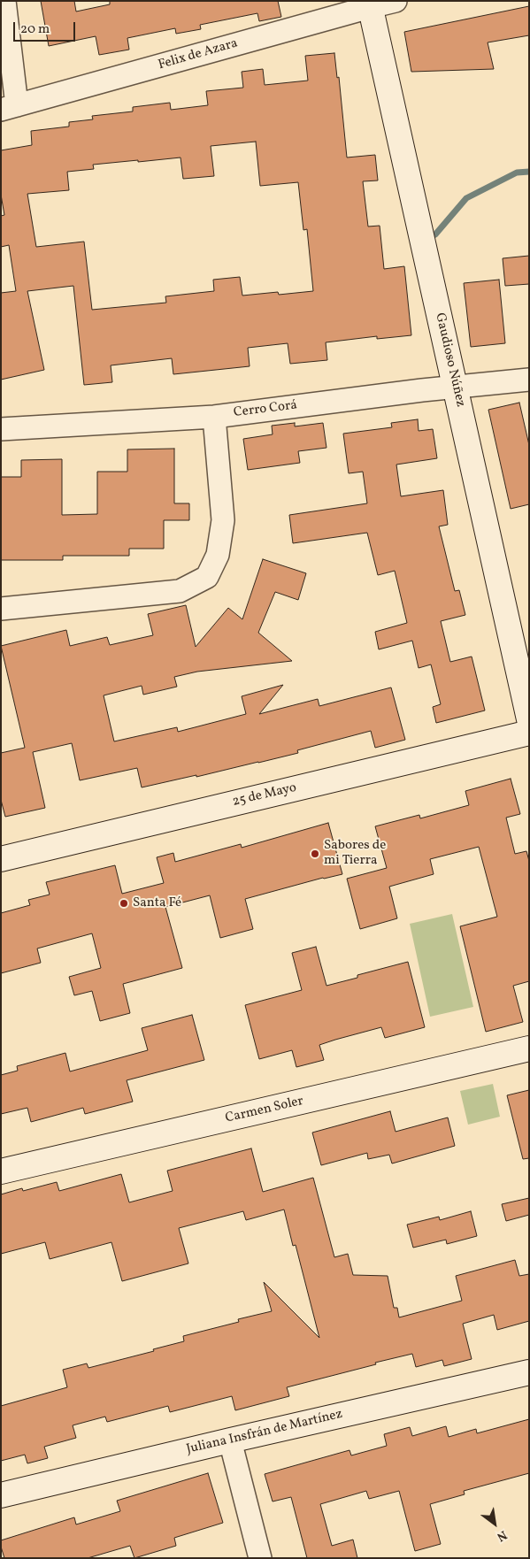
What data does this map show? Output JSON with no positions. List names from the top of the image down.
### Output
{
  "streets": {
    "street": [
      "Felix de Azara",
      "Gaudioso Núñez",
      "Cerro Corá",
      "25 de Mayo",
      "Carmen Soler",
      "Juliana Insfrán de Martínez"
    ]
  },
  "crossings": [
    ["Felix de Azara", "Gaudioso Núñez"],
    ["Gaudioso Núñez", "Cerro Corá"]
  ],
  "places": ["Sabores de mi Tierra", "Santa Fé"],
  "scale_bar": "20 m",
  "north": "bottom right"
}
